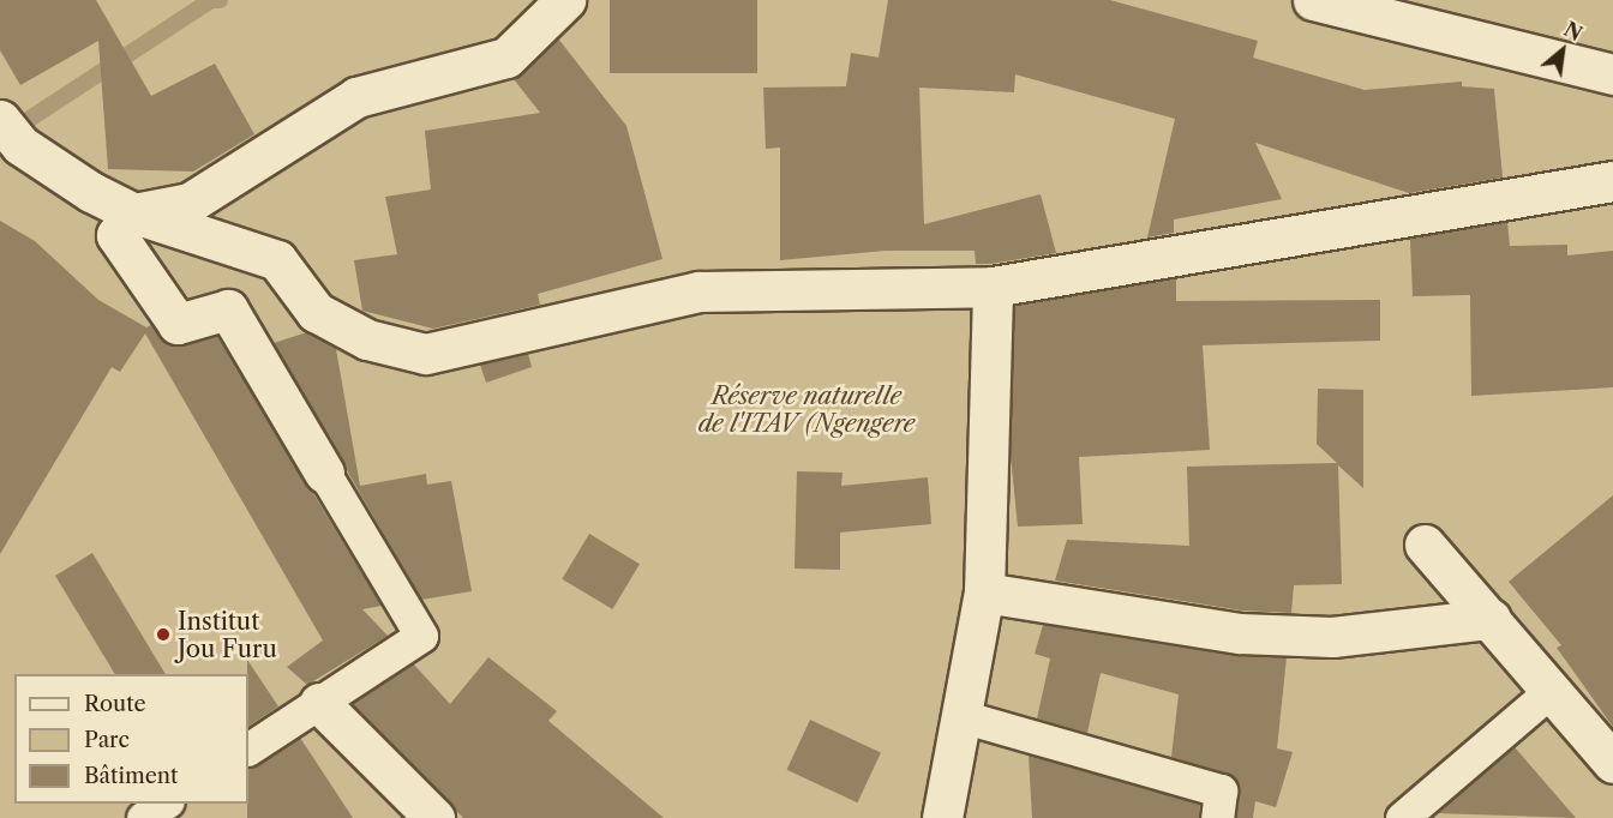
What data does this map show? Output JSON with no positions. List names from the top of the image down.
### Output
{
  "parks": ["Réserve naturelle de l'ITAV (Ngengere"],
  "places": ["Institut Jou Furu"],
  "legend": ["Route", "Parc", "Bâtiment"],
  "north": "top right"
}
